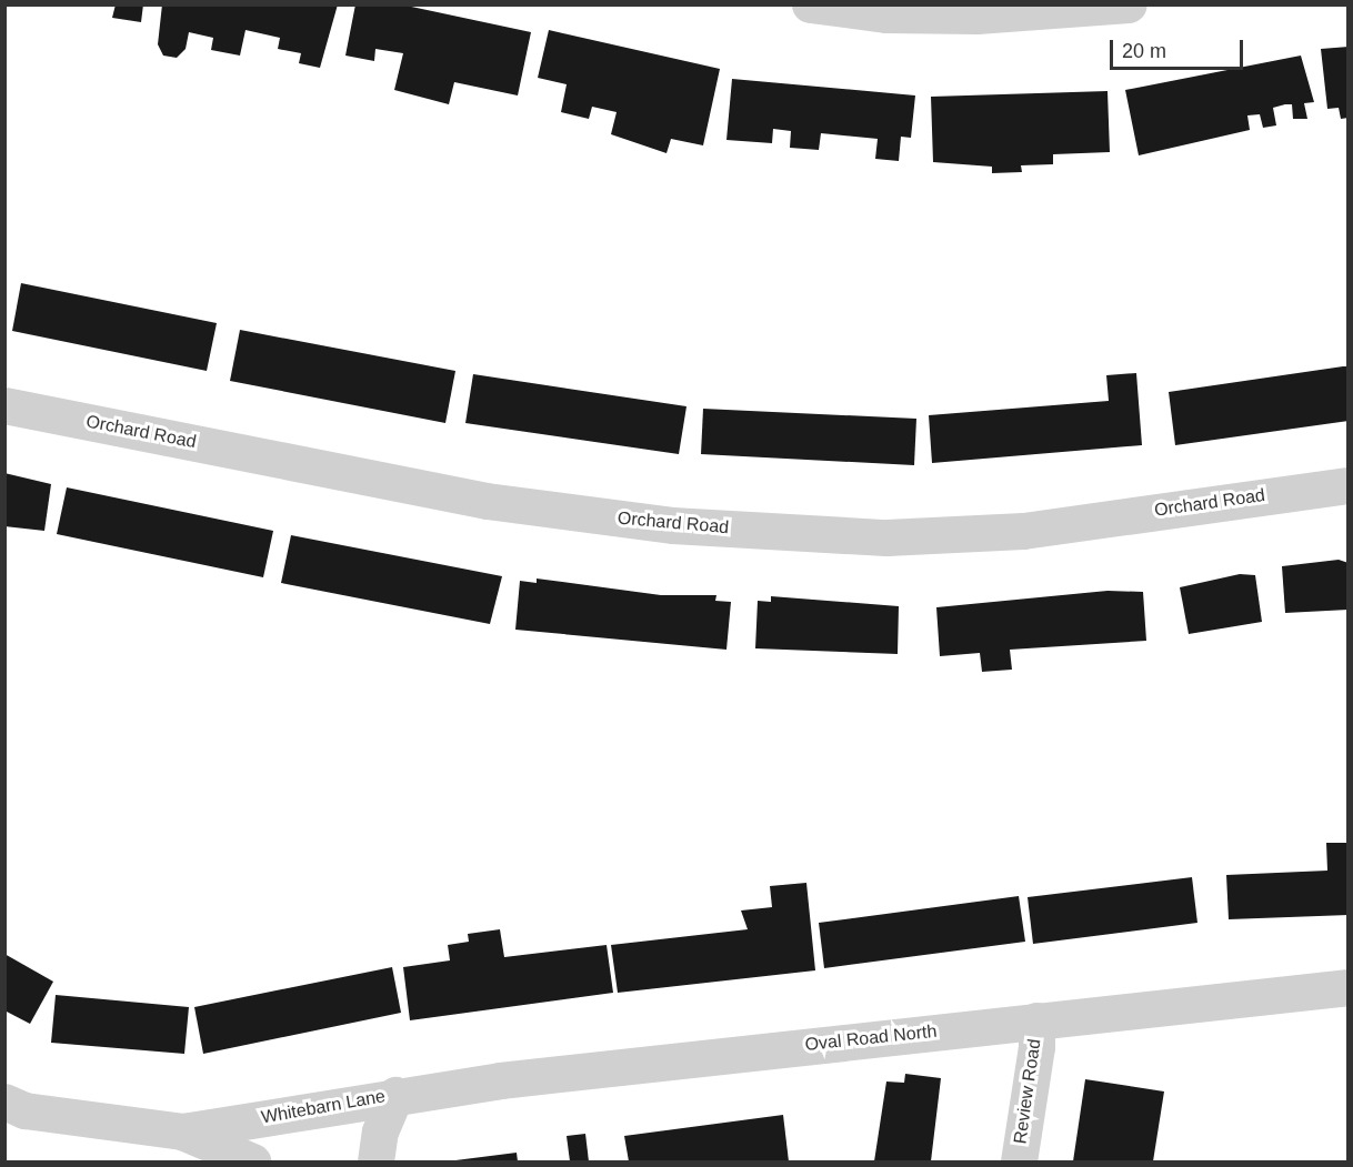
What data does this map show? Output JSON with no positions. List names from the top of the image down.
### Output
{
  "streets": {
    "street": [
      "Orchard Road",
      "Oval Road North",
      "Review Road",
      "Whitebarn Lane"
    ]
  },
  "crossings": [
    ["Oval Road North", "Review Road"],
    ["Oval Road North", "Whitebarn Lane"]
  ],
  "scale_bar": "20 m"
}
